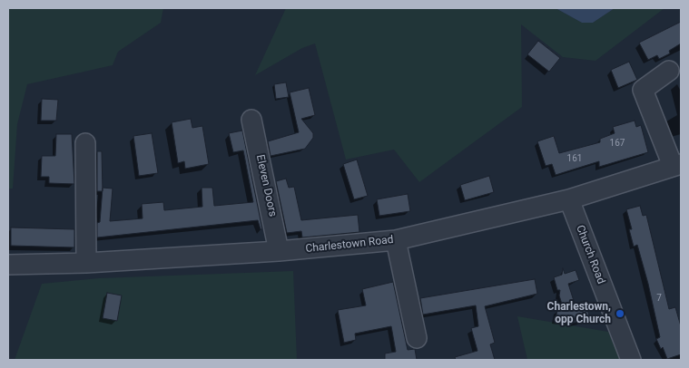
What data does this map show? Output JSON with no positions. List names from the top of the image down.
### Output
{
  "streets": {
    "street": ["Eleven Doors", "Charlestown Road", "Church Road"]
  },
  "crossings": [
    ["Eleven Doors", "Charlestown Road"],
    ["Charlestown Road", "Church Road"]
  ],
  "places": ["Charlestown, opp Church"],
  "house_numbers": ["167", "161", "7"]
}
